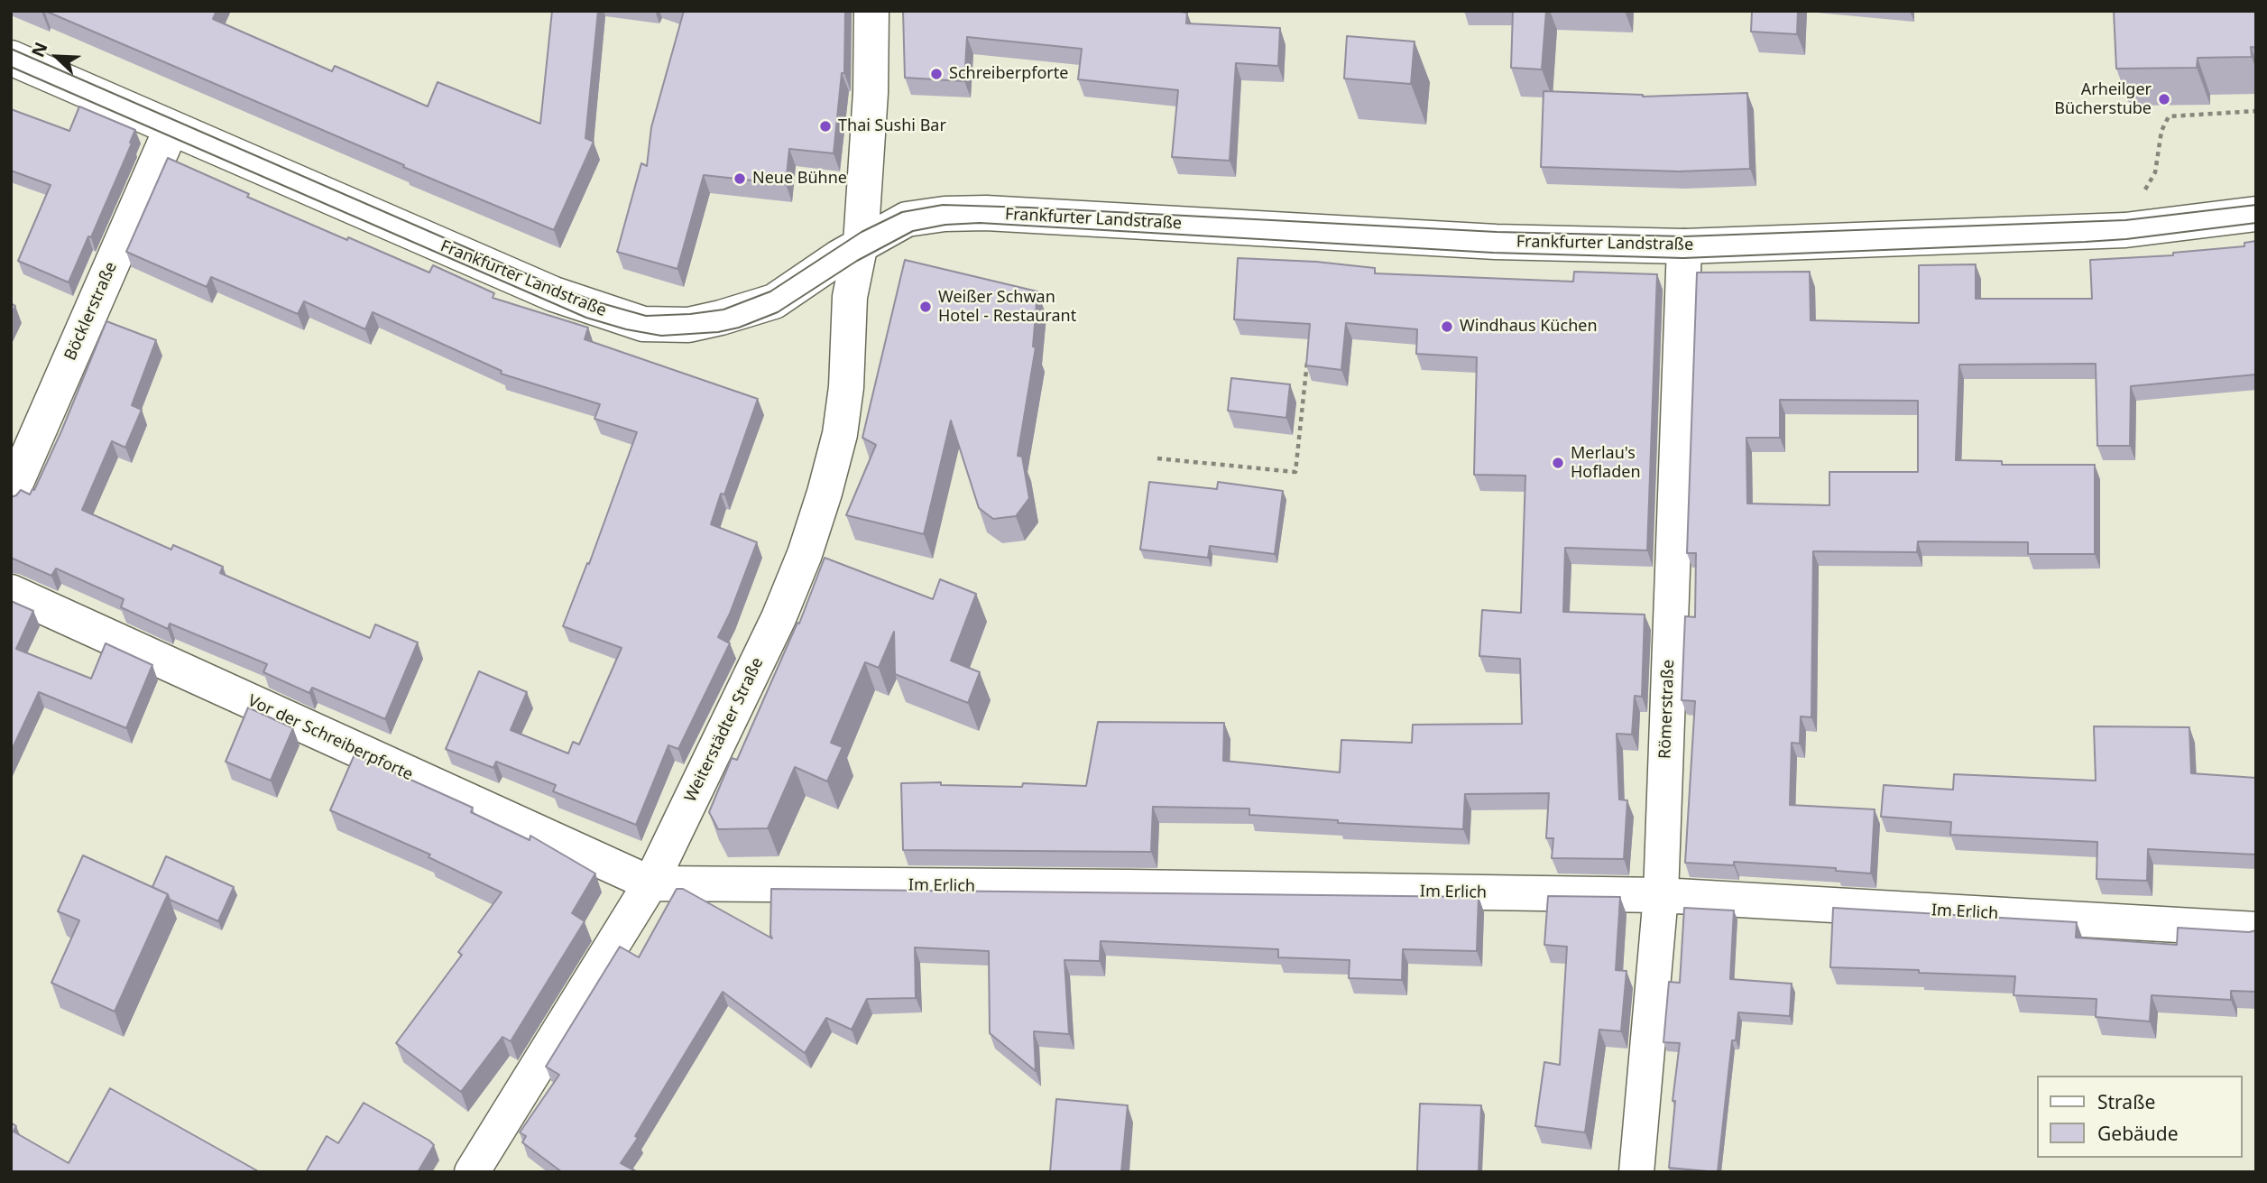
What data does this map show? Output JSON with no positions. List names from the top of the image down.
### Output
{
  "streets": {
    "street": [
      "Frankfurter Landstraße",
      "Böcklerstraße",
      "Römerstraße",
      "Weiterstädter Straße",
      "Vor der Schreiberpforte",
      "Im Erlich"
    ]
  },
  "crossings": [
    ["Frankfurter Landstraße", "Böcklerstraße"],
    ["Frankfurter Landstraße", "Römerstraße"],
    ["Frankfurter Landstraße", "Weiterstädter Straße"],
    ["Römerstraße", "Im Erlich"],
    ["Weiterstädter Straße", "Vor der Schreiberpforte"],
    ["Weiterstädter Straße", "Im Erlich"],
    ["Vor der Schreiberpforte", "Im Erlich"]
  ],
  "places": [
    "Schreiberpforte",
    "Arheilger Bücherstube",
    "Thai Sushi Bar",
    "Neue Bühne",
    "Weißer Schwan Hotel - Restaurant",
    "Windhaus Küchen",
    "Merlau's Hofladen"
  ],
  "legend": ["Straße", "Gebäude"],
  "north": "top left"
}
